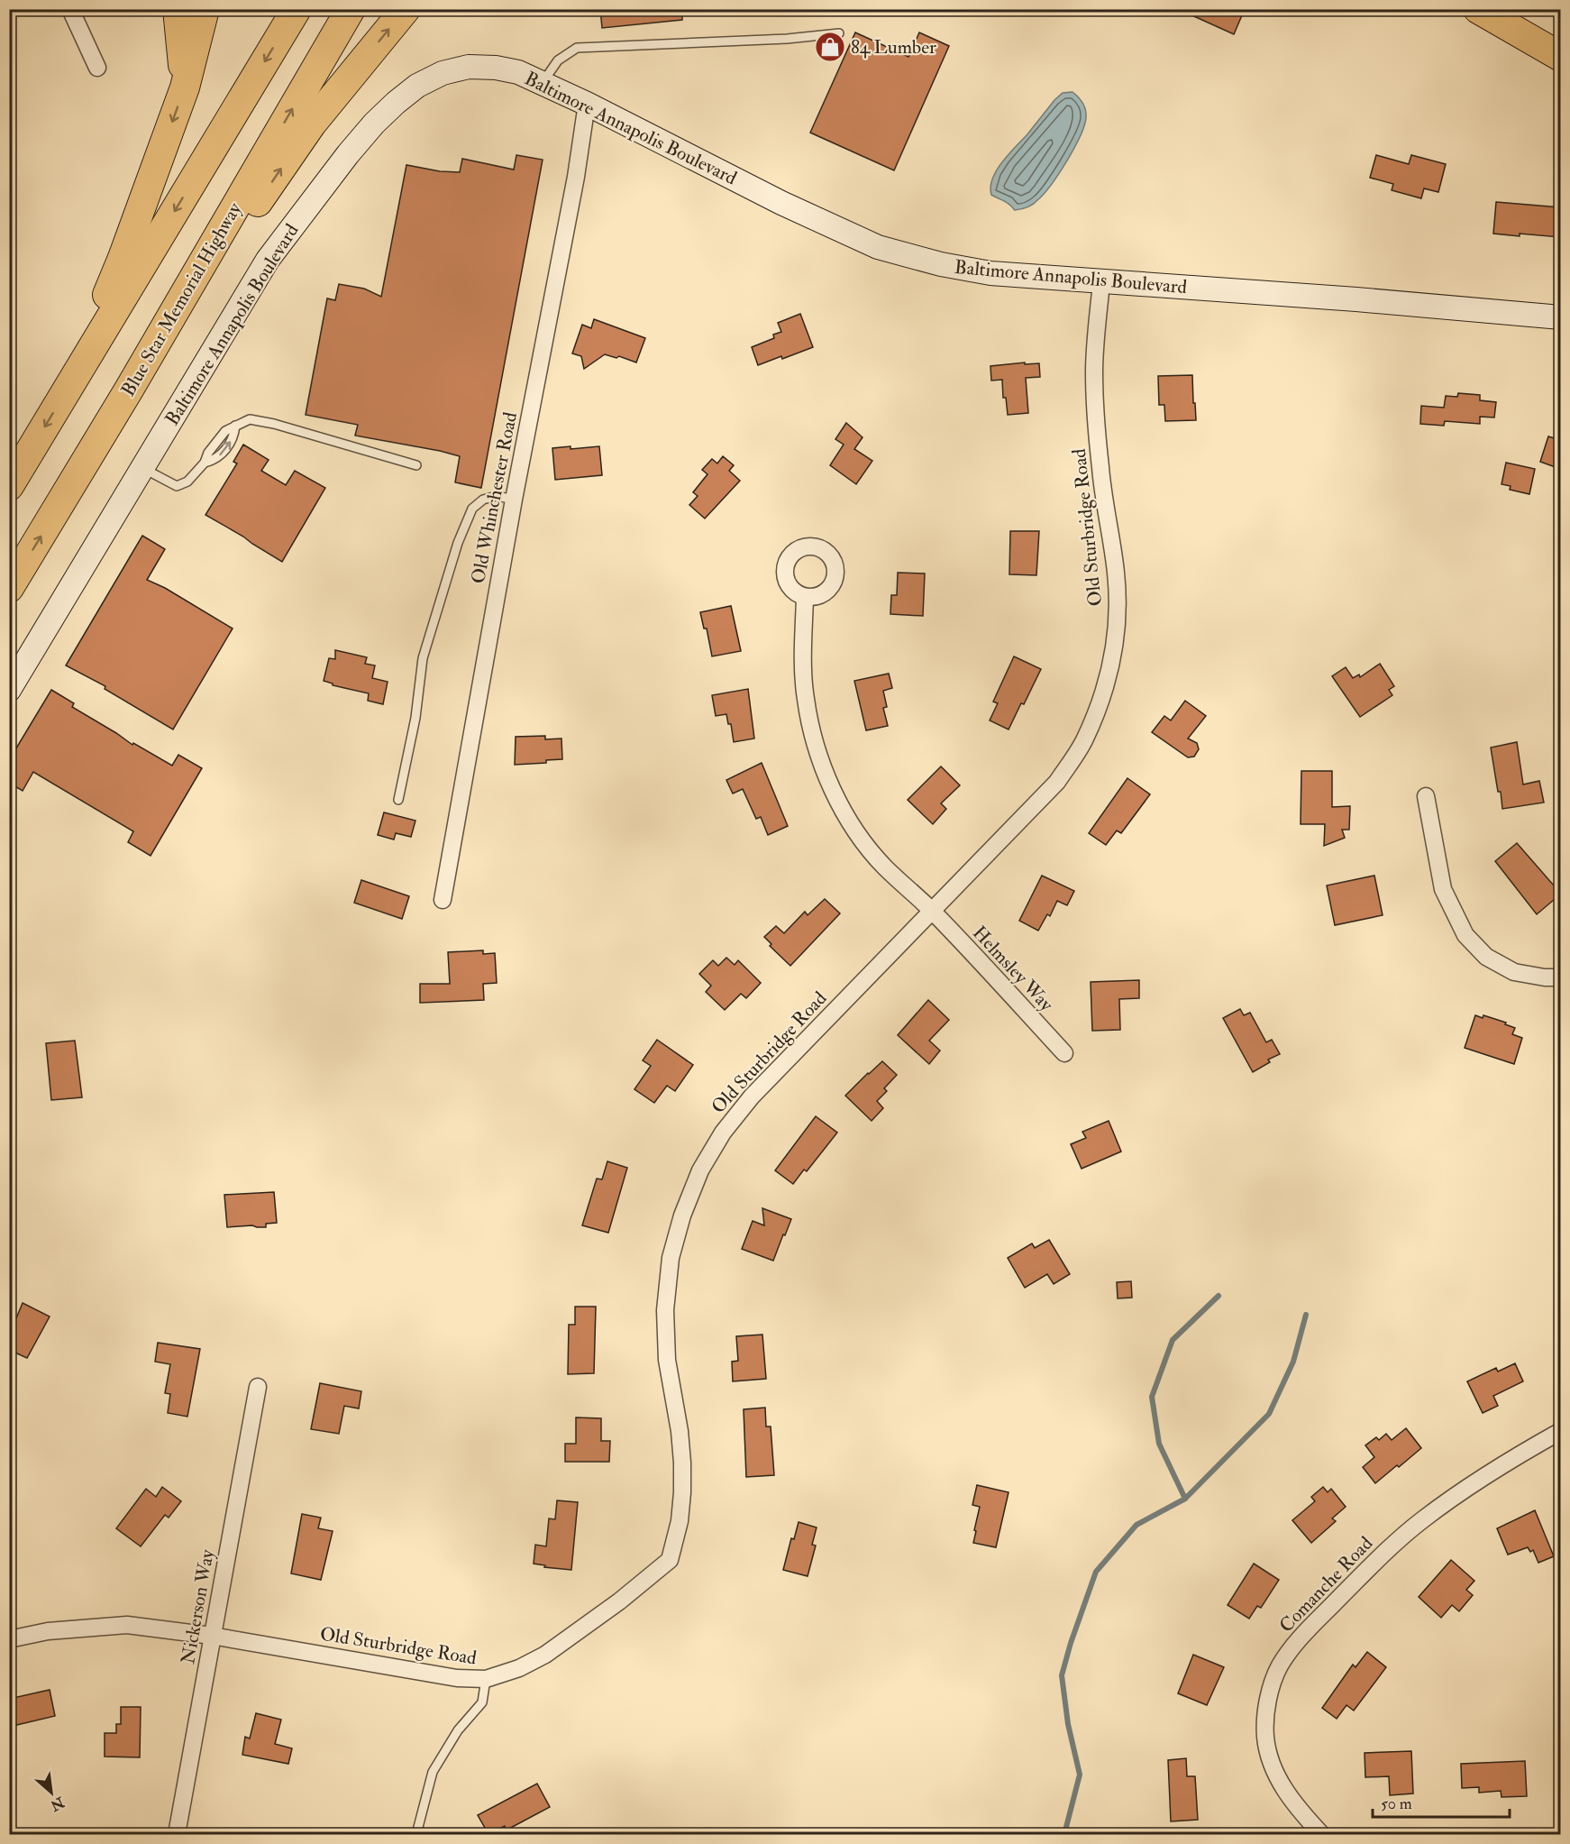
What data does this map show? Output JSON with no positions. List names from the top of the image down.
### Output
{
  "streets": {
    "highway": ["Blue Star Memorial Highway"],
    "street": [
      "Baltimore Annapolis Boulevard",
      "Old Whinchester Road",
      "Old Sturbridge Road",
      "Helmsley Way",
      "Comanche Road",
      "Nickerson Way"
    ]
  },
  "crossings": [
    ["Baltimore Annapolis Boulevard", "Old Whinchester Road"],
    ["Baltimore Annapolis Boulevard", "Old Sturbridge Road"],
    ["Old Sturbridge Road", "Helmsley Way"],
    ["Old Sturbridge Road", "Nickerson Way"]
  ],
  "places": {
    "shop": ["84 Lumber"]
  },
  "scale_bar": "50 m",
  "north": "bottom right"
}
